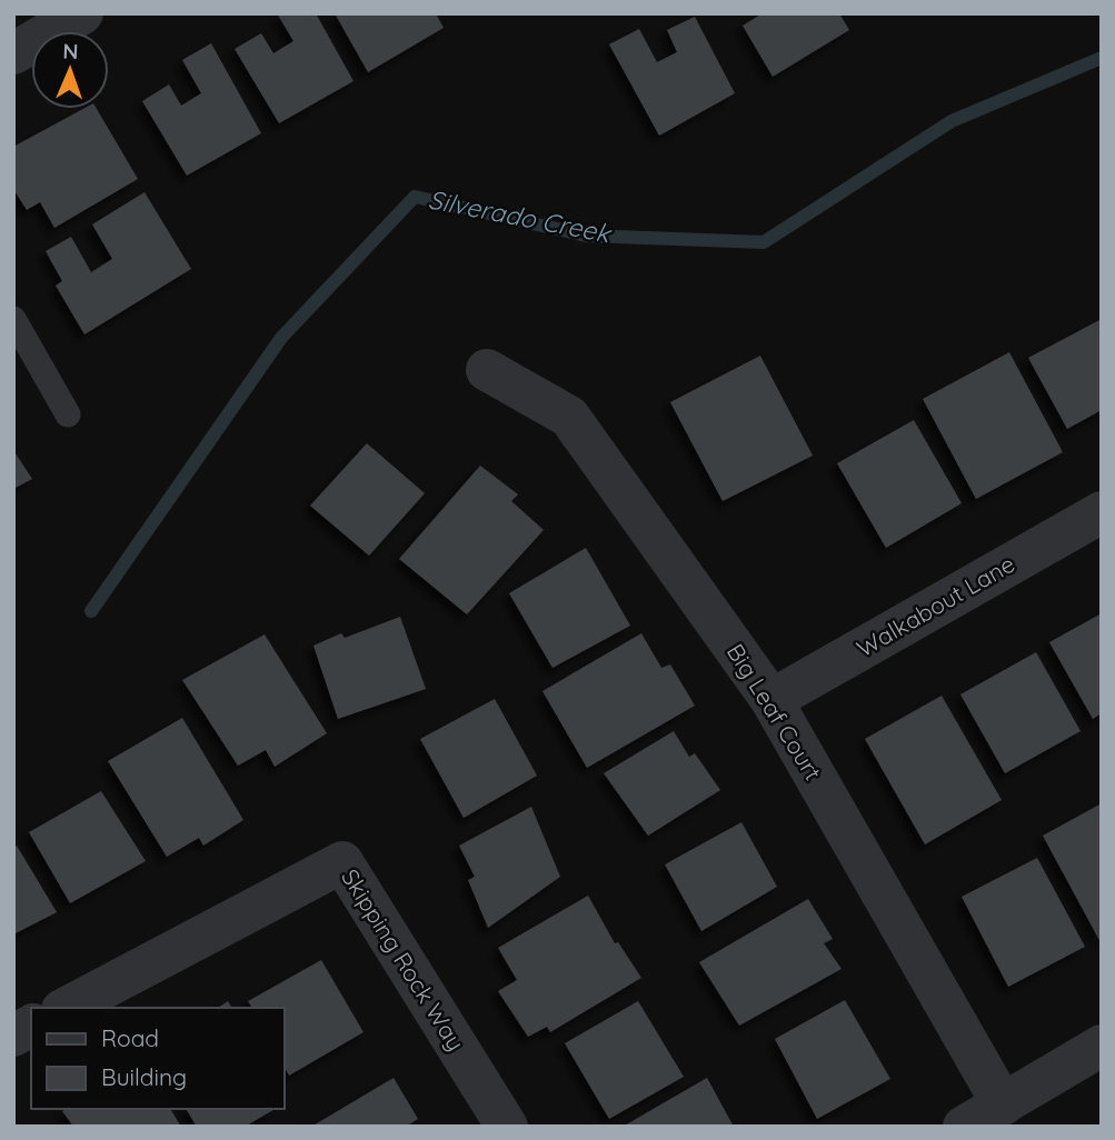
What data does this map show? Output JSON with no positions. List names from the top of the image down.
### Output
{
  "streets": {
    "street": ["Walkabout Lane", "Big Leaf Court", "Skipping Rock Way"]
  },
  "crossings": [
    ["Walkabout Lane", "Big Leaf Court"]
  ],
  "water": ["Silverado Creek"],
  "legend": ["Road", "Building"],
  "north": "top"
}
